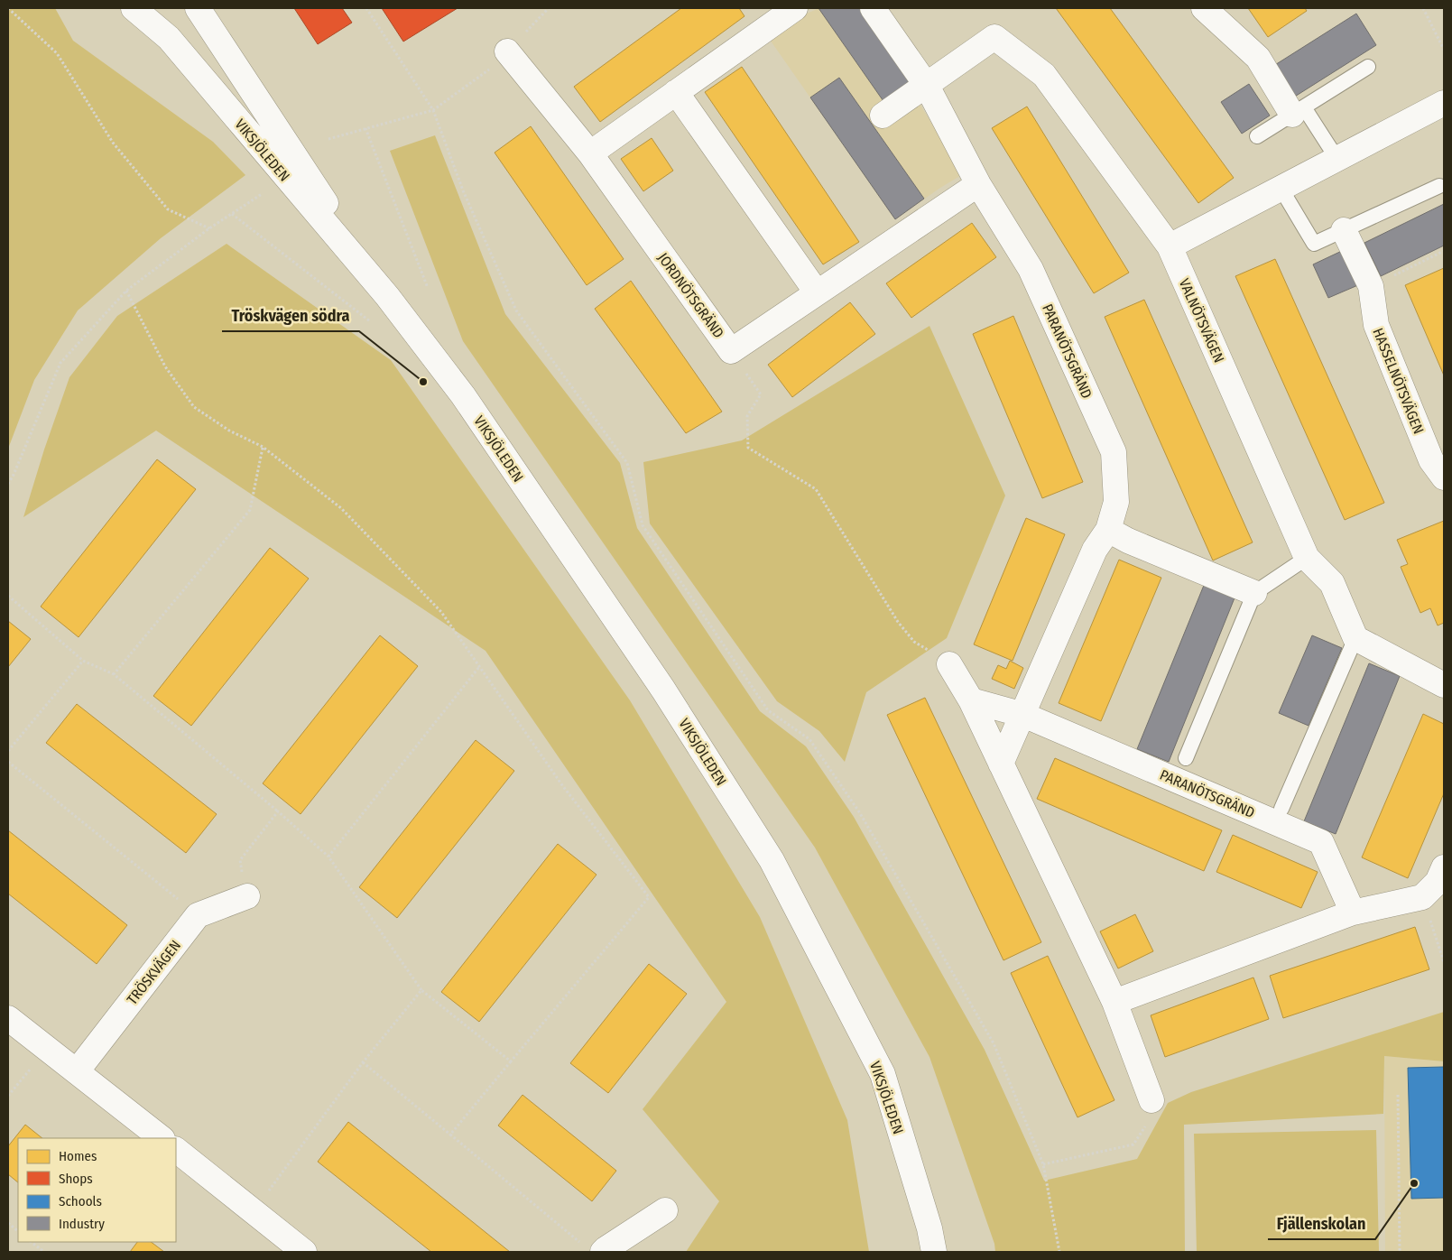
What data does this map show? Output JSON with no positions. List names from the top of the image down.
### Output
{
  "streets": {
    "street": [
      "VIKSJÖLEDEN",
      "JORDNÖTSGRÄND",
      "VALNÖTSVÄGEN",
      "PARANÖTSGRÄND",
      "HASSELNÖTSVÄGEN",
      "TRÖSKVÄGEN"
    ]
  },
  "crossings": [
    ["JORDNÖTSGRÄND", "PARANÖTSGRÄND"]
  ],
  "places": ["Tröskvägen södra", "Fjällenskolan"],
  "legend": [
    "Homes",
    "Shops",
    "Schools",
    "Industry"
  ]
}
